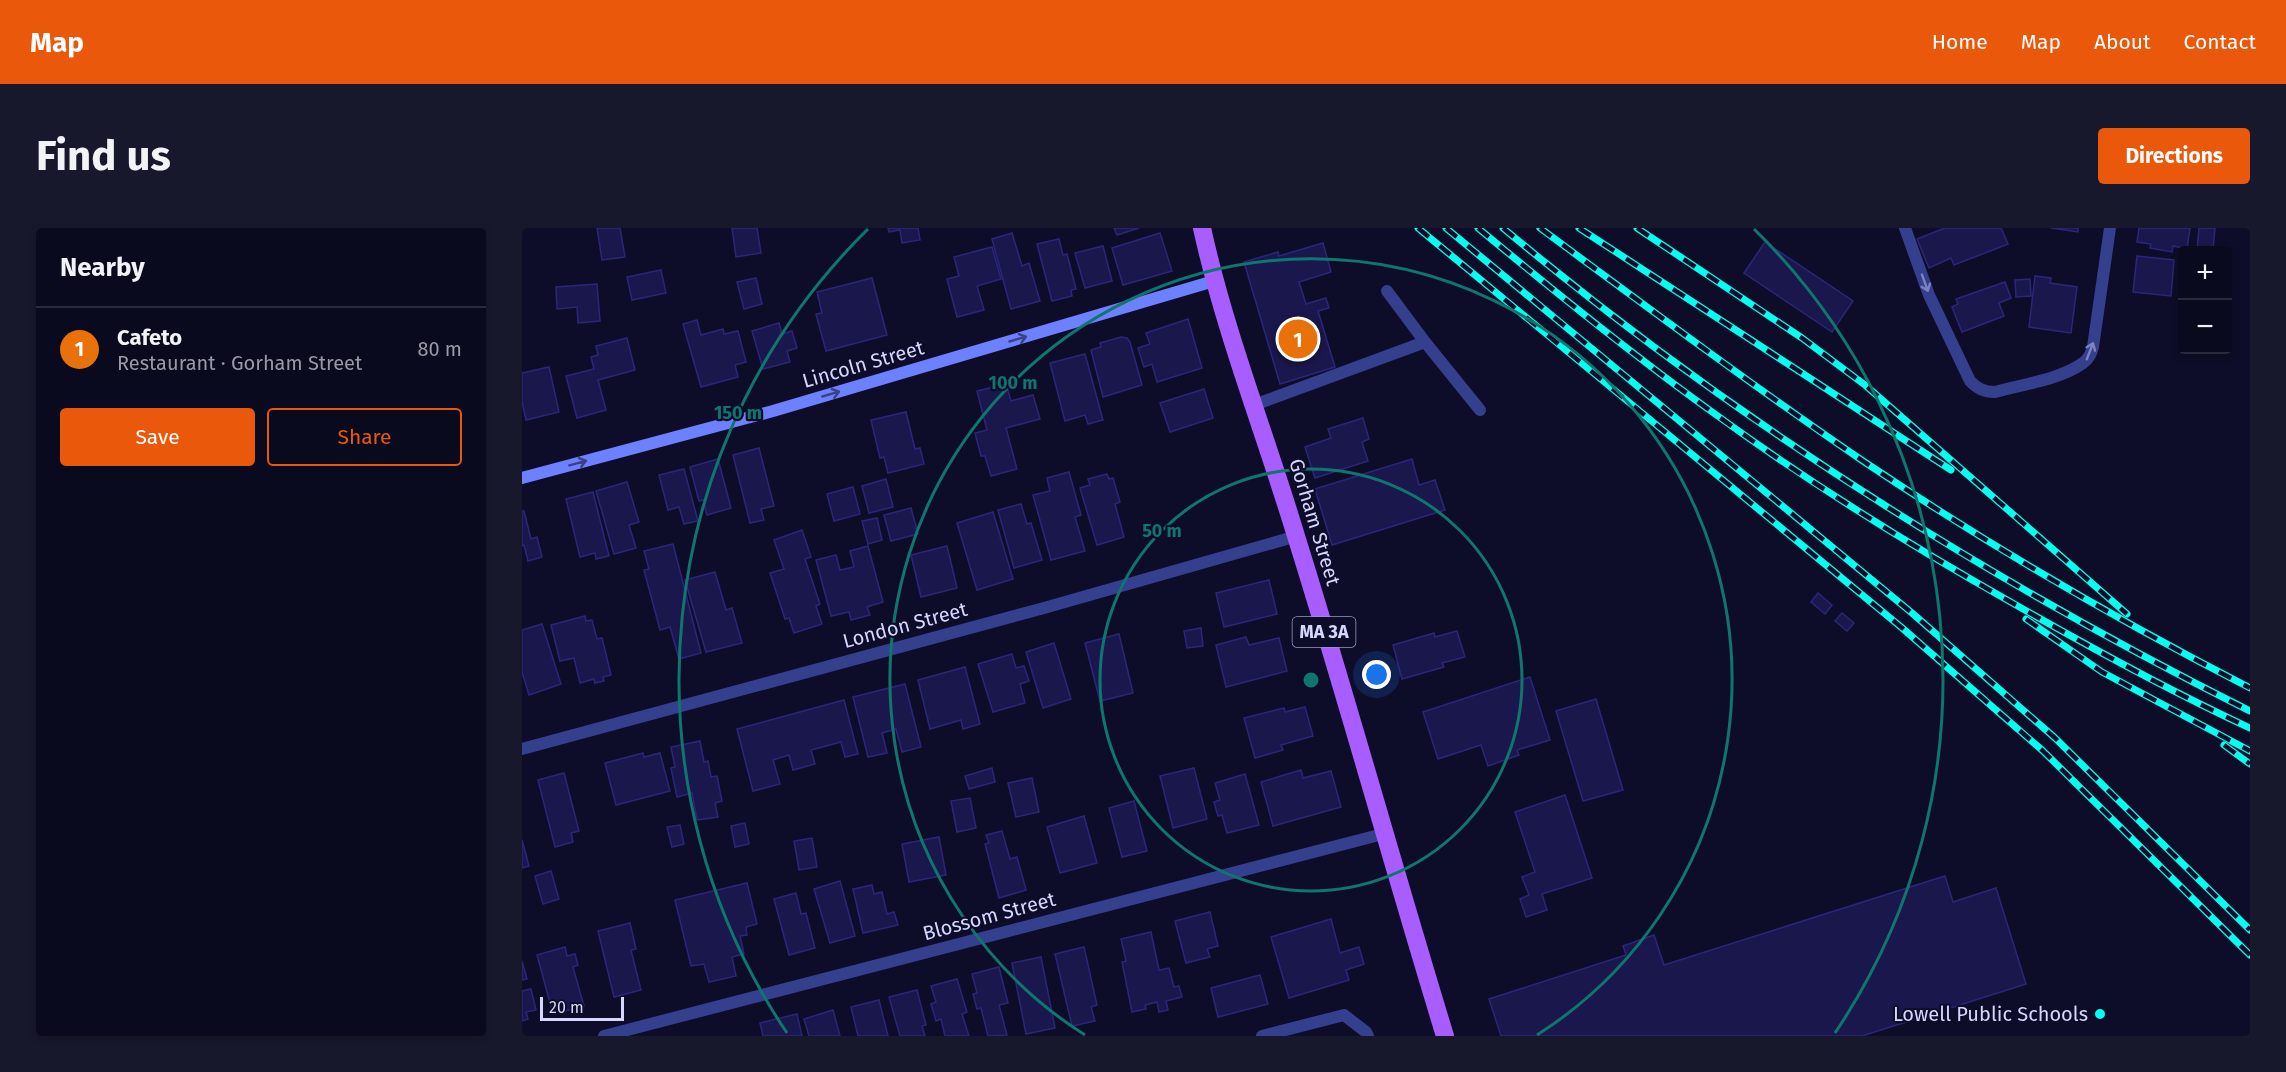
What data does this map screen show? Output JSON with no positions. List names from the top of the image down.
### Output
{
  "streets": {
    "main road": ["Gorham Street", "MA 3A"],
    "street": ["Lincoln Street", "London Street", "Blossom Street"]
  },
  "crossings": [
    ["Lincoln Street", "Gorham Street"],
    ["Gorham Street", "London Street"],
    ["Gorham Street", "Blossom Street"]
  ],
  "one_way": ["Lincoln Street"],
  "places": ["Lowell Public Schools"],
  "scale_bar": "20 m",
  "page": {
    "header": "Map",
    "nav": [
      "Home",
      "Map",
      "About",
      "Contact"
    ],
    "buttons": [
      "Directions",
      ["Save", "Share"]
    ],
    "title": "Find us",
    "heading": "Nearby",
    "map_buttons": ["+", "−"],
    "list": [
      {
        "mark": "1",
        "name": "Cafeto",
        "note": "Restaurant · Gorham Street",
        "value": "80 m"
      }
    ],
    "pins": "1",
    "scale": "20 m"
  },
  "rings": ["100 m", "150 m", "50 m"]
}
